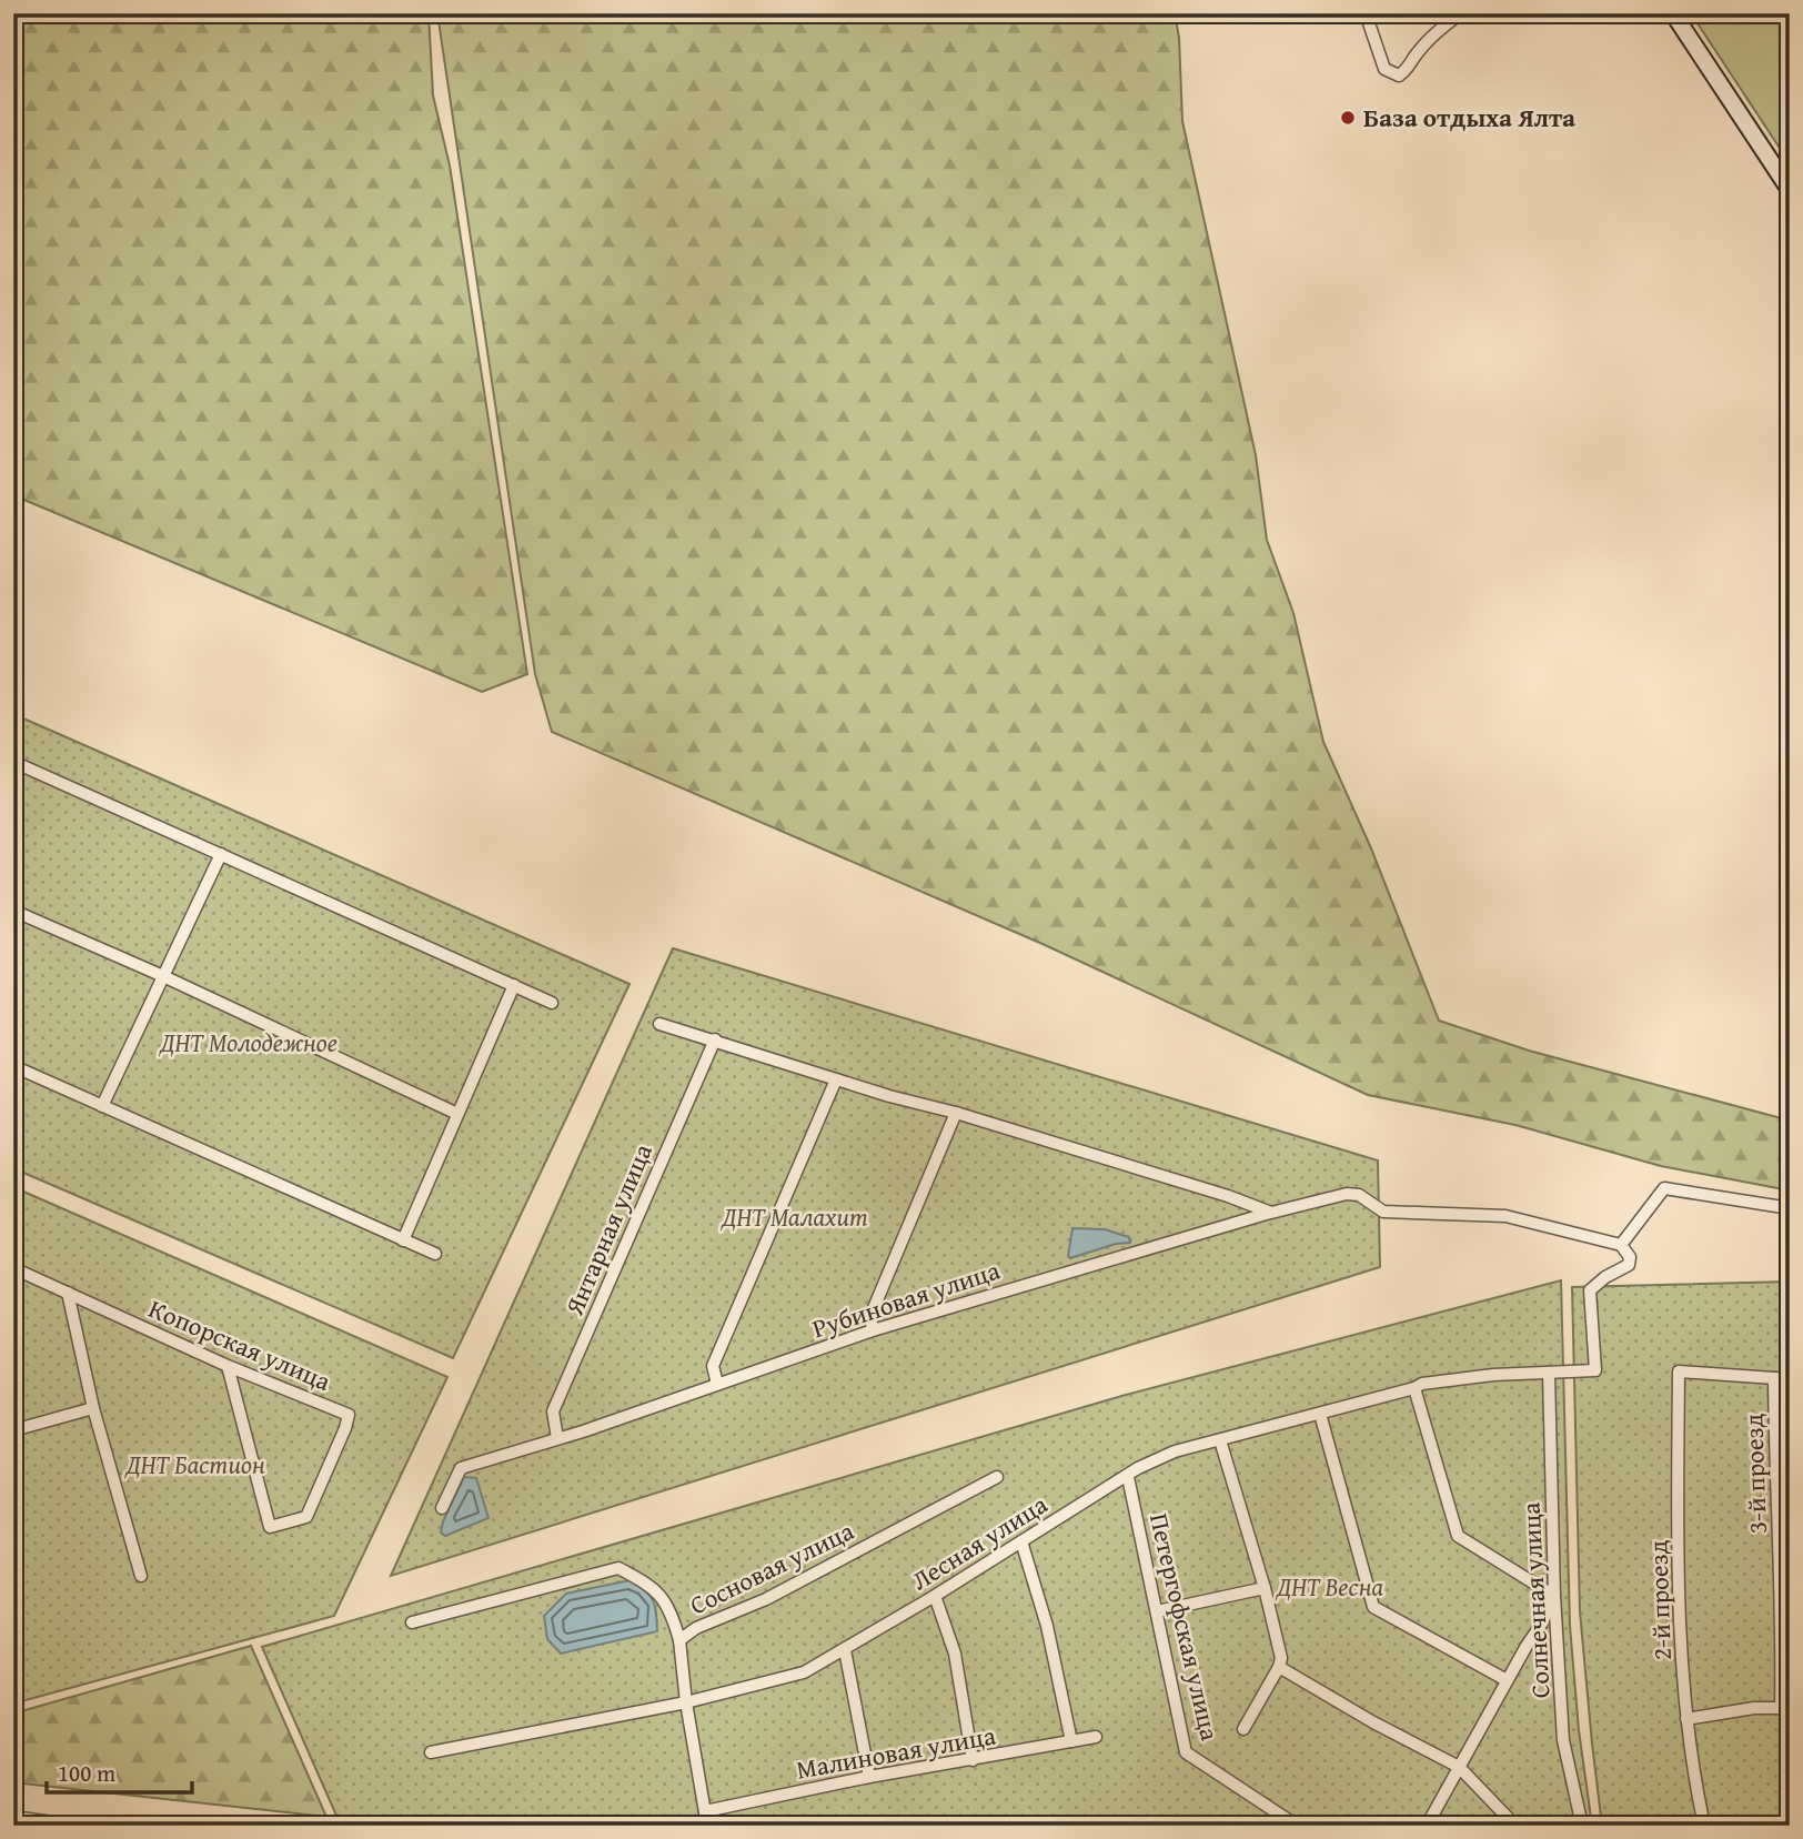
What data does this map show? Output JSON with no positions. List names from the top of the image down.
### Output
{
  "streets": {
    "street": [
      "Янтарная улица",
      "Рубиновая улица",
      "Копорская улица",
      "3-й проезд",
      "Лесная улица",
      "Сосновая улица",
      "Солнечная улица",
      "2-й проезд",
      "Петергофская улица",
      "Малиновая улица"
    ]
  },
  "crossings": [
    ["Янтарная улица", "Рубиновая улица"],
    ["Рубиновая улица", "Лесная улица"],
    ["3-й проезд", "2-й проезд"],
    ["Лесная улица", "Солнечная улица"],
    ["Лесная улица", "Петергофская улица"]
  ],
  "parks": [
    "ДНТ Молодежное",
    "ДНТ Малахит",
    "ДНТ Бастион",
    "ДНТ Весна"
  ],
  "places": ["База отдыха Ялта"],
  "scale_bar": "100 m"
}
